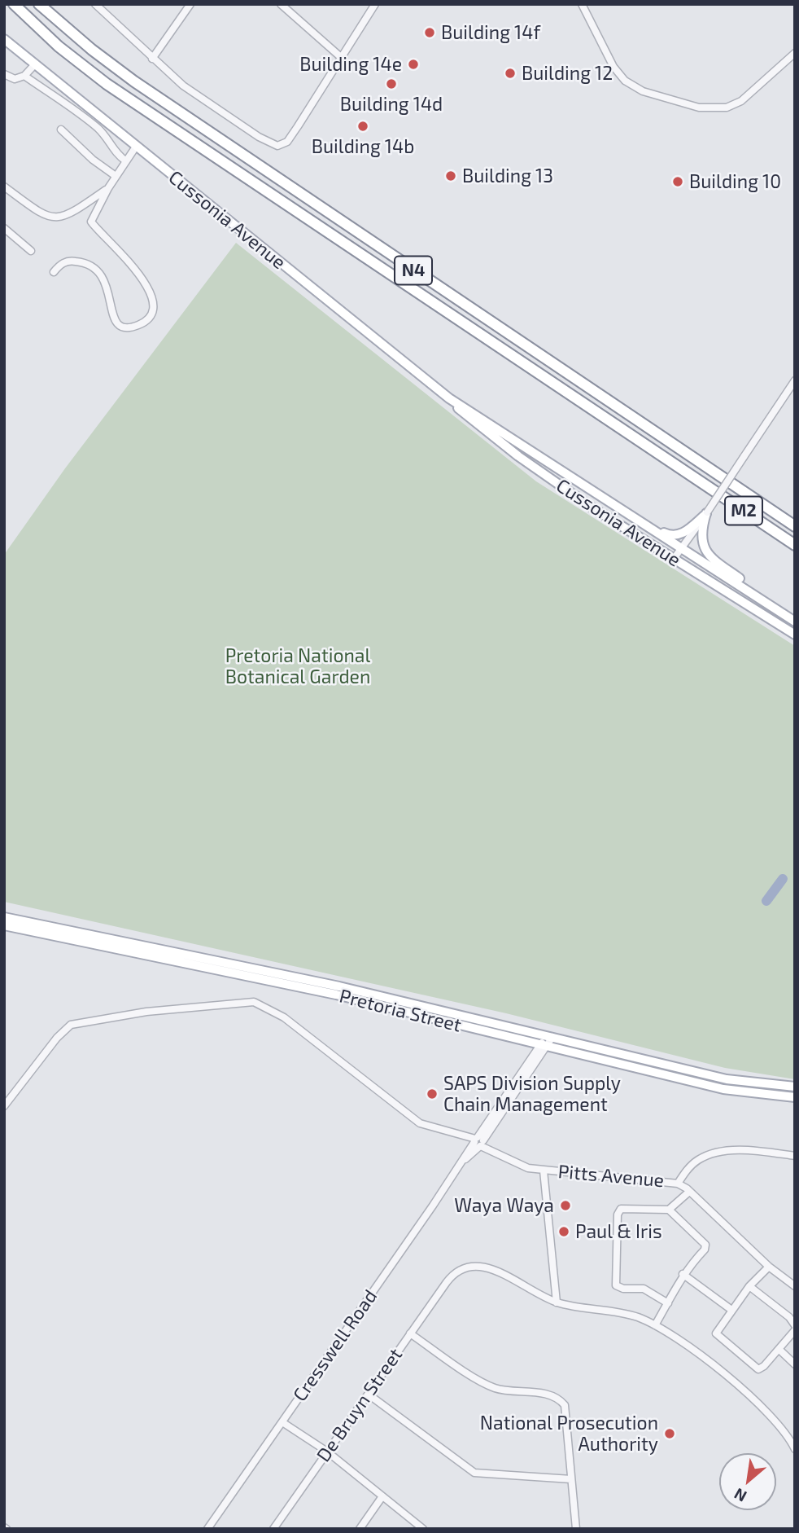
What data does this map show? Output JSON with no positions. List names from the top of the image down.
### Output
{
  "streets": {
    "highway": ["N4", "M2"],
    "main road": ["Cussonia Avenue", "Pretoria Street"],
    "street": ["Pitts Avenue", "Cresswell Road", "De Bruyn Street"]
  },
  "crossings": [
    ["N4", "M2"],
    ["Pretoria Street", "Cresswell Road"],
    ["Pitts Avenue", "Cresswell Road"]
  ],
  "parks": ["Pretoria National Botanical Garden"],
  "places": [
    "Building 14f",
    "Building 14e",
    "Building 12",
    "Building 14d",
    "Building 14b",
    "Building 13",
    "Building 10",
    "SAPS Division Supply Chain Management",
    "Waya Waya",
    "Paul & Iris",
    "National Prosecution Authority"
  ],
  "north": "bottom left"
}
